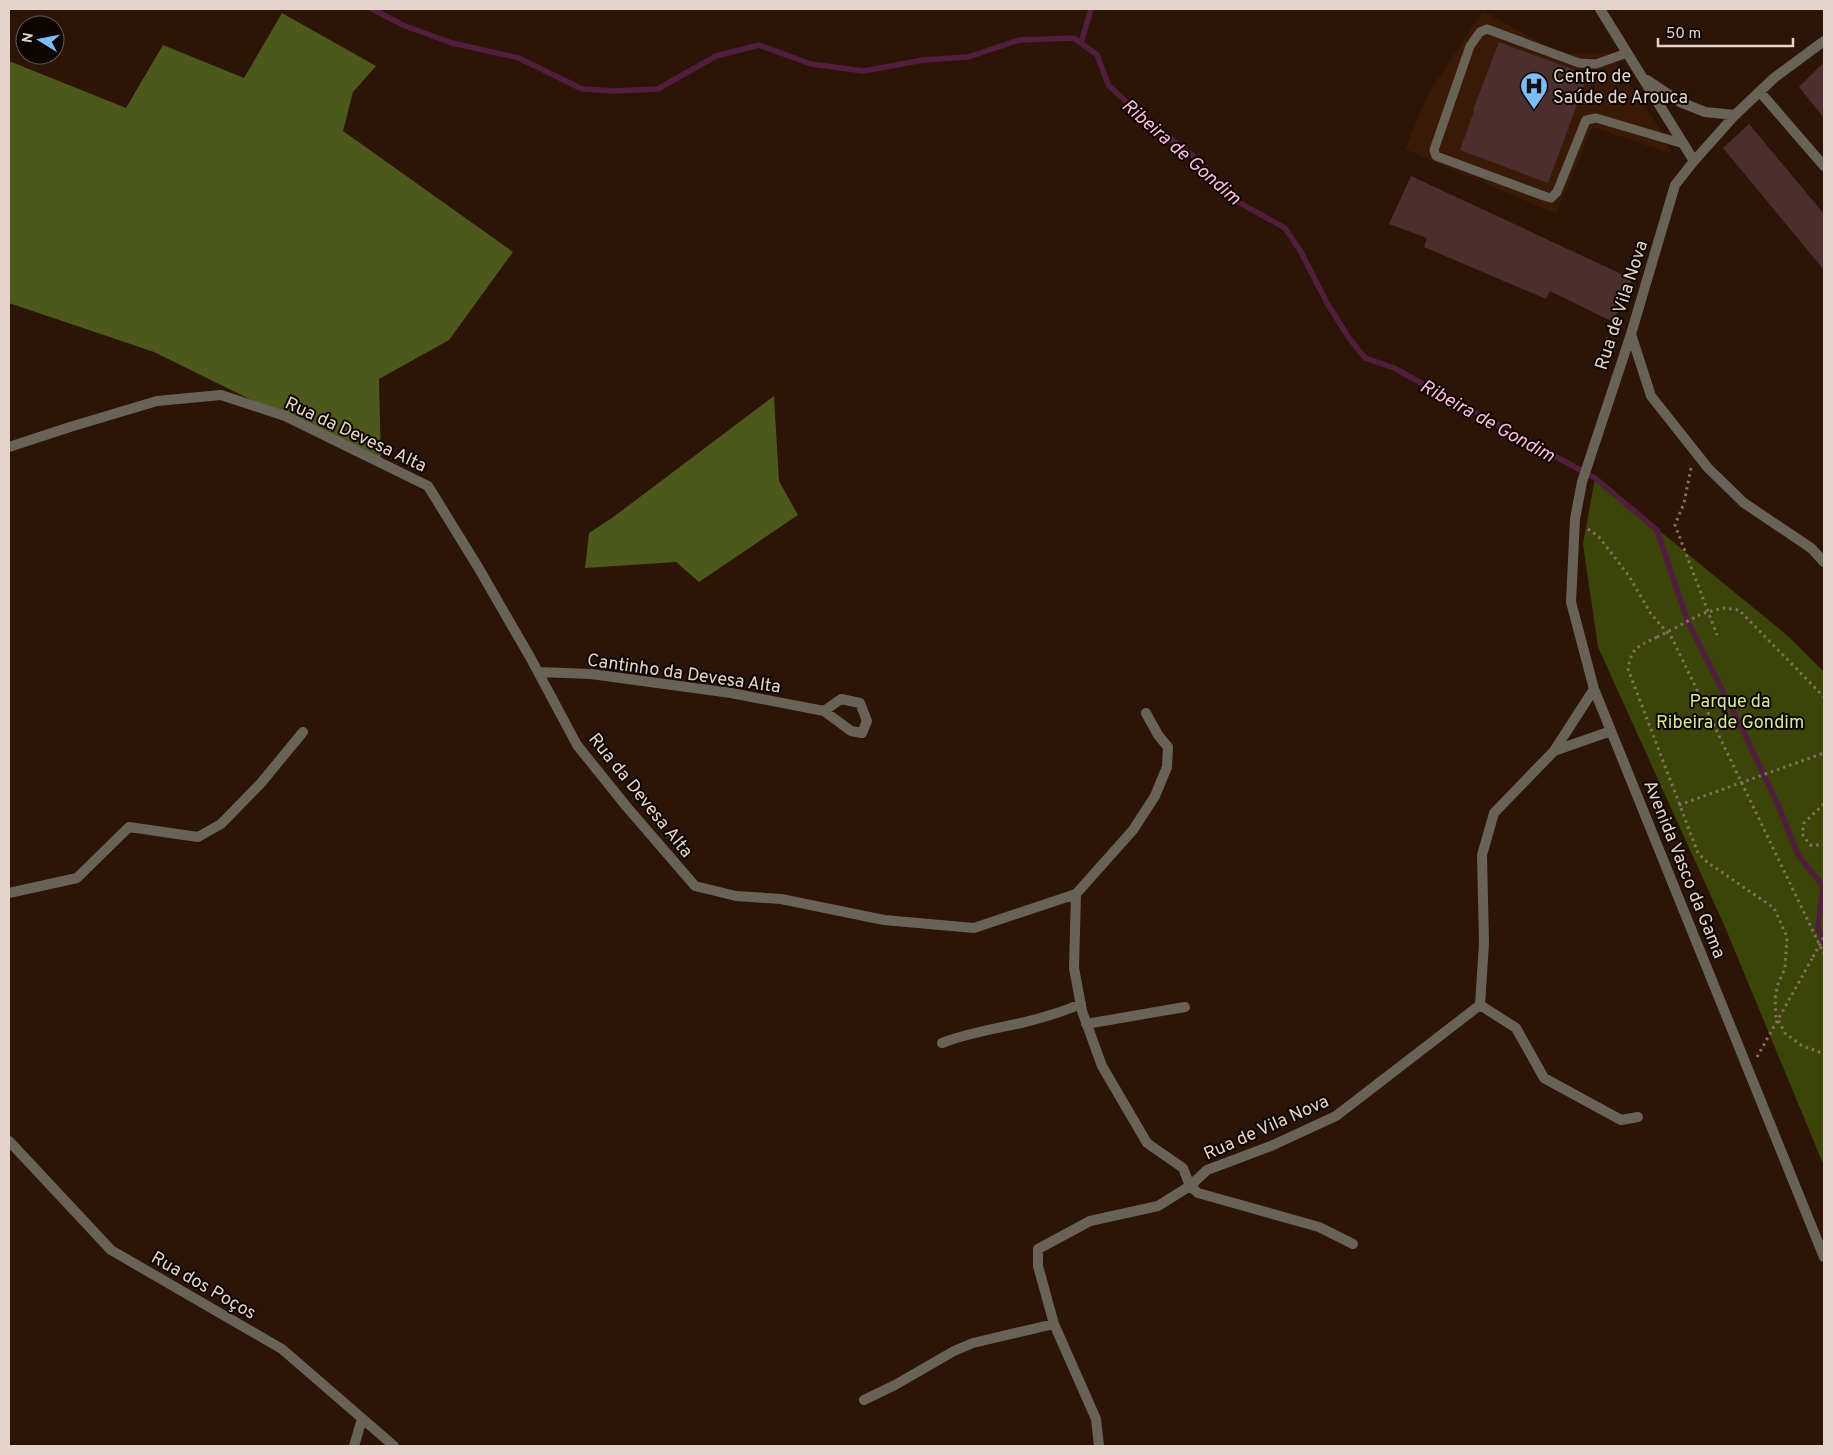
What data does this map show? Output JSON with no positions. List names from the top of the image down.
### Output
{
  "streets": {
    "street": [
      "Rua de Vila Nova",
      "Rua da Devesa Alta",
      "Cantinho da Devesa Alta",
      "Avenida Vasco da Gama",
      "Rua dos Poços"
    ]
  },
  "crossings": [
    ["Rua de Vila Nova", "Avenida Vasco da Gama"],
    ["Rua da Devesa Alta", "Cantinho da Devesa Alta"]
  ],
  "water": ["Ribeira de Gondim"],
  "parks": ["Parque da Ribeira de Gondim"],
  "places": {
    "hospital": ["Centro de Saúde de Arouca"]
  },
  "scale_bar": "50 m",
  "north": "left"
}
